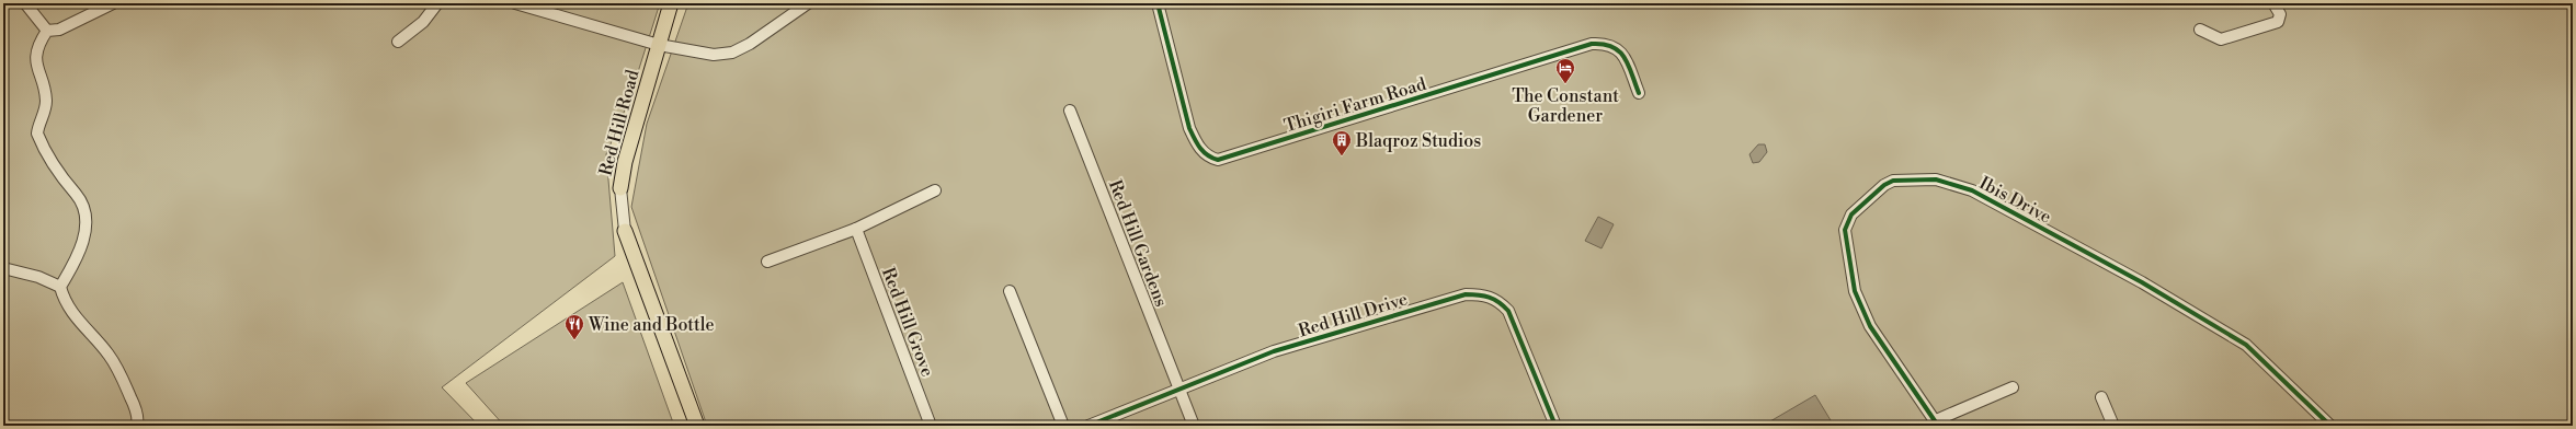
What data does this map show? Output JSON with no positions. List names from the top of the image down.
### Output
{
  "streets": {
    "main road": ["Red Hill Road"],
    "street": [
      "Thigiri Farm Road",
      "Ibis Drive",
      "Red Hill Gardens",
      "Red Hill Drive",
      "Red Hill Grove"
    ]
  },
  "crossings": [
    ["Red Hill Gardens", "Red Hill Drive"]
  ],
  "places": {
    "hotel": ["The Constant Gardener"],
    "building": ["Blaqroz Studios"],
    "restaurant": ["Wine and Bottle"]
  }
}
